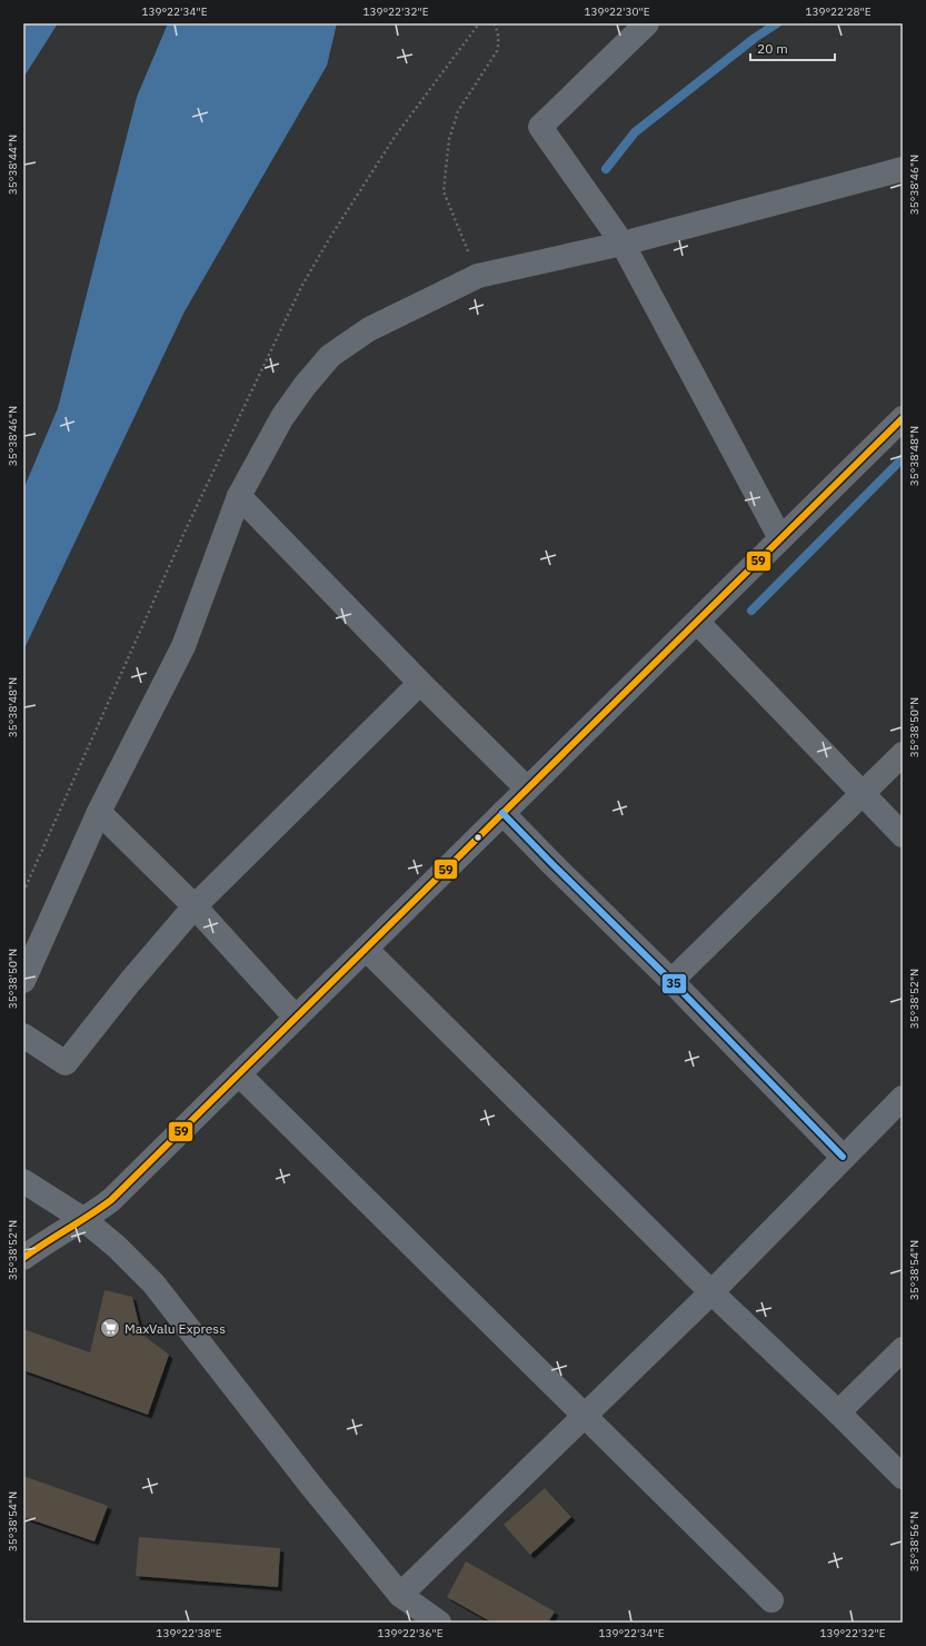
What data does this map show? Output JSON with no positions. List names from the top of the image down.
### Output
{
  "places": {
    "supermarket": ["MaxValu Express"]
  },
  "lines": ["transit line 59", "transit line 35"],
  "scale_bar": "20 m",
  "coordinates": [
    "139°22'34\"E",
    "139°22'32\"E",
    "139°22'30\"E",
    "139°22'28\"E",
    "35°38'44\"N",
    "35°38'46\"N",
    "35°38'48\"N",
    "35°38'50\"N",
    "35°38'52\"N",
    "35°38'54\"N",
    "35°38'56\"N",
    "139°22'38\"E",
    "139°22'36\"E"
  ]
}
